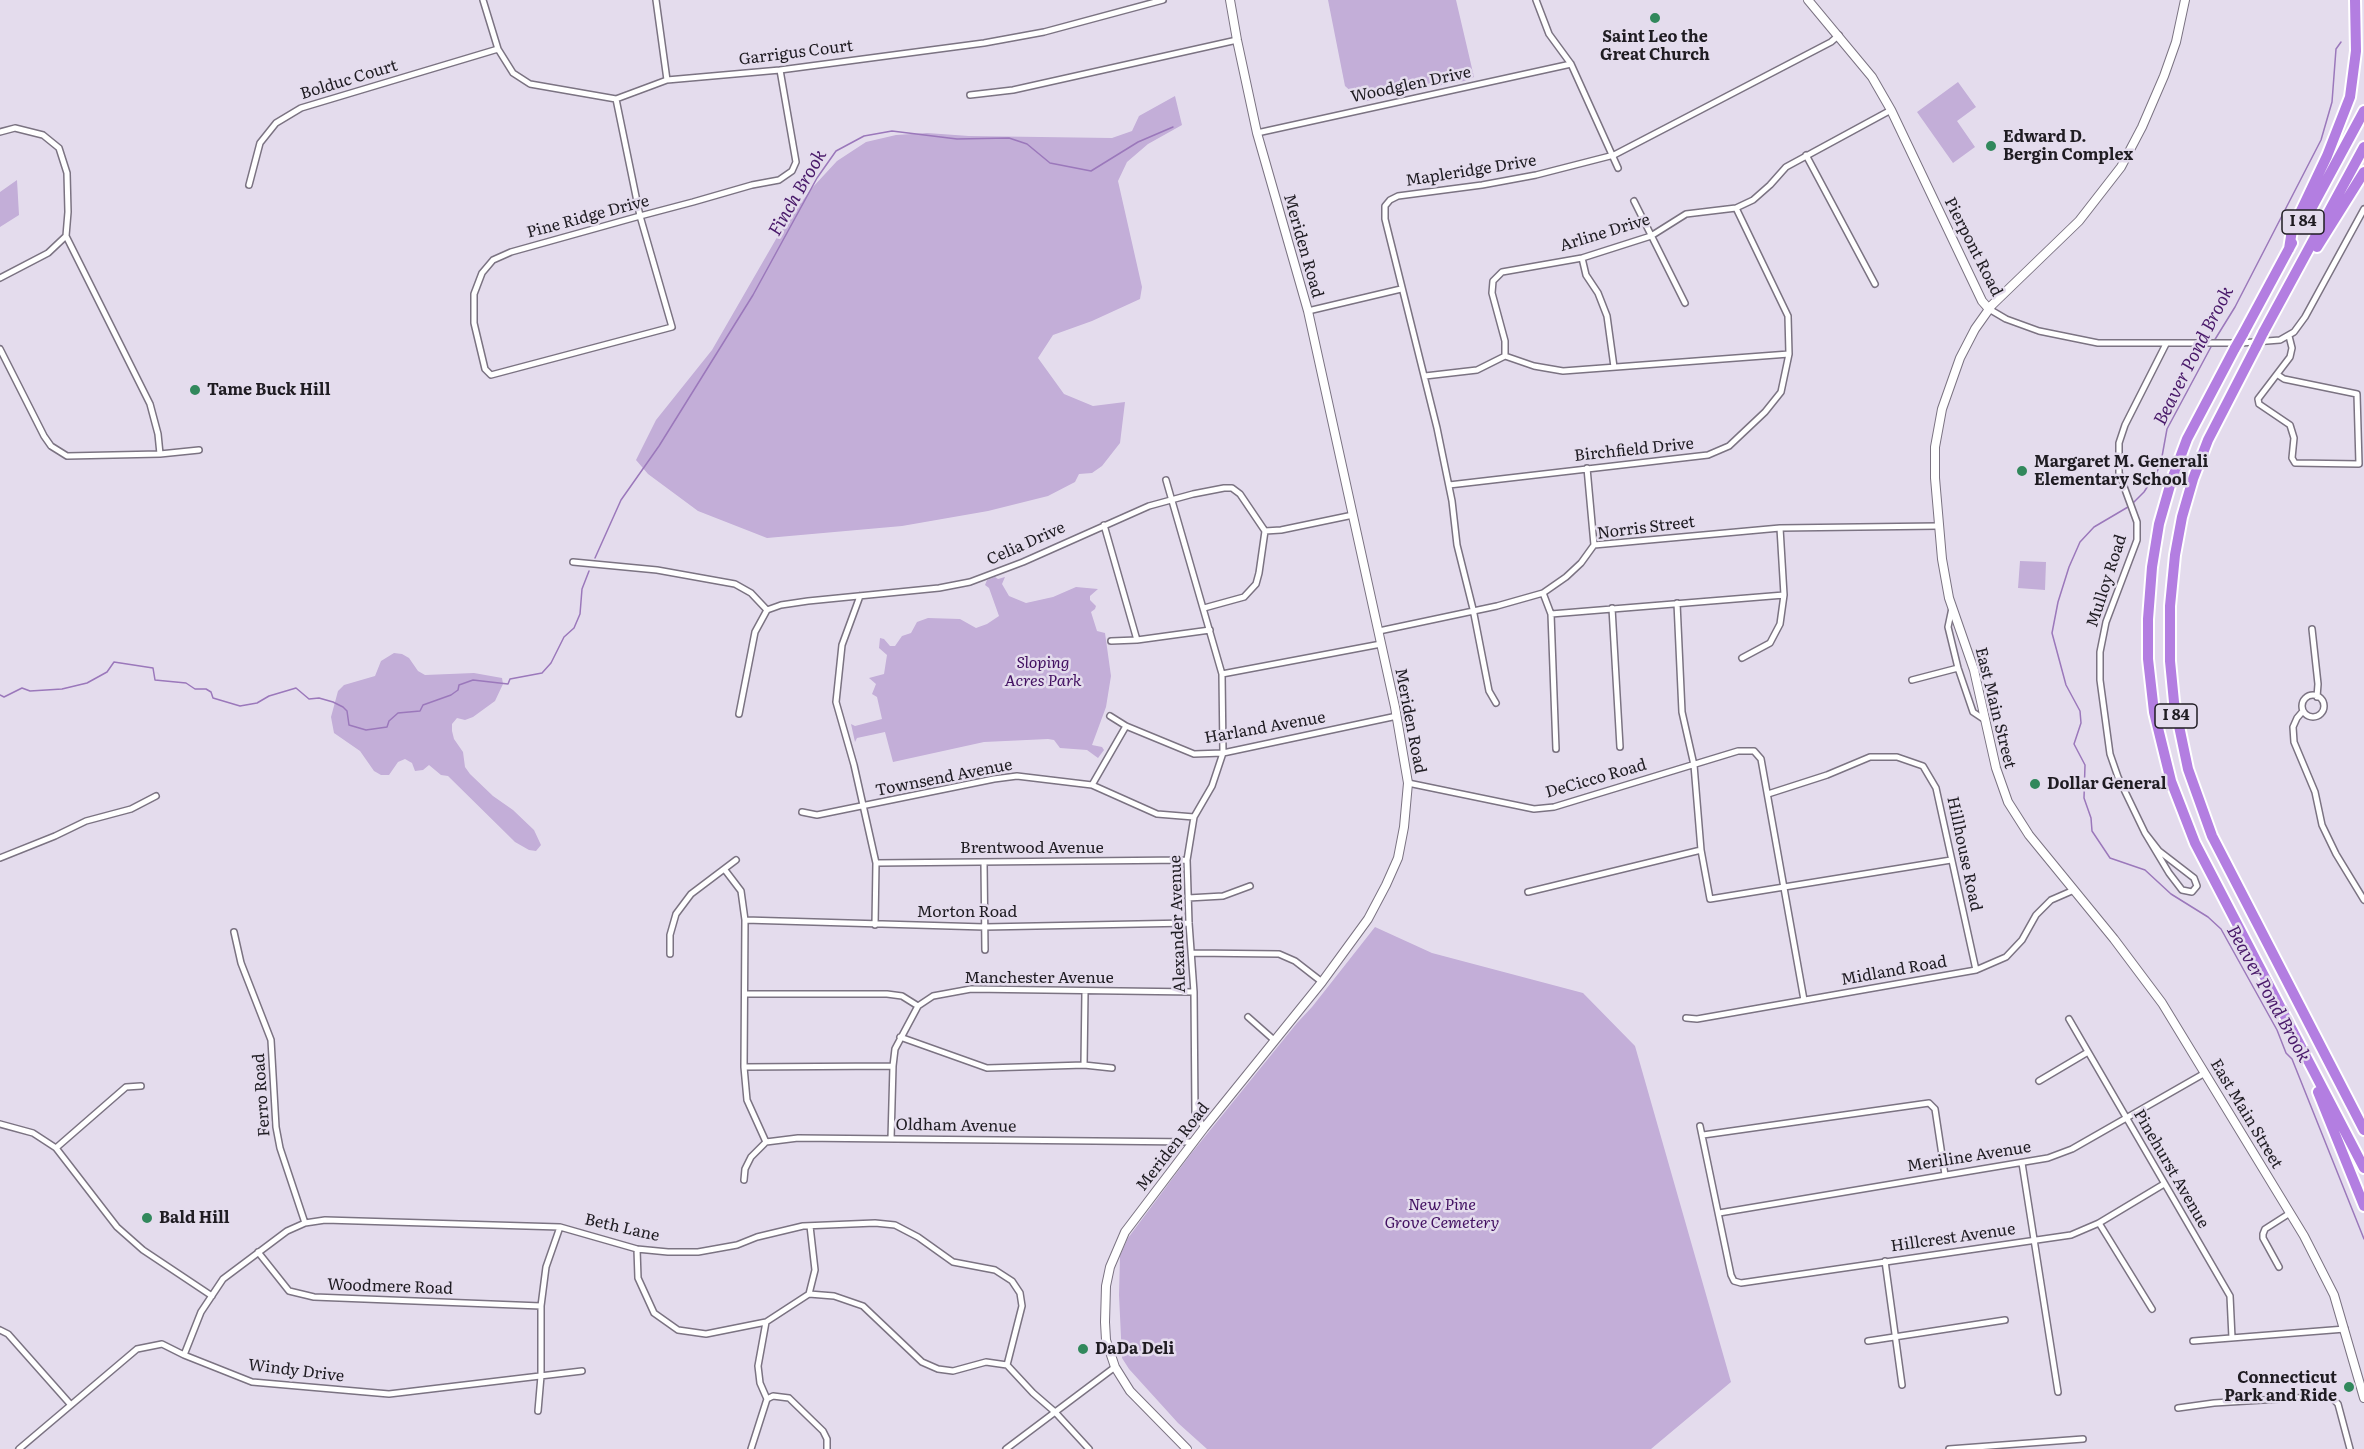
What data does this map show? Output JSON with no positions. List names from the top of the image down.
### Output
{
  "streets": {
    "highway": ["I 84"],
    "main road": ["Meriden Road", "Pierpont Road", "East Main Street"],
    "street": [
      "Garrigus Court",
      "Bolduc Court",
      "Woodglen Drive",
      "Mapleridge Drive",
      "Pine Ridge Drive",
      "Arline Drive",
      "Birchfield Drive",
      "Norris Street",
      "Celia Drive",
      "Mulloy Road",
      "Harland Avenue",
      "Townsend Avenue",
      "DeCicco Road",
      "Brentwood Avenue",
      "Hillhouse Road",
      "Morton Road",
      "Alexander Avenue",
      "Midland Road",
      "Manchester Avenue",
      "Ferro Road",
      "Oldham Avenue",
      "Meriline Avenue",
      "Pinehurst Avenue",
      "Beth Lane",
      "Hillcrest Avenue",
      "Woodmere Road",
      "Windy Drive"
    ]
  },
  "crossings": [
    ["Garrigus Court", "Pine Ridge Drive"],
    ["Woodglen Drive", "Meriden Road"],
    ["Mapleridge Drive", "Pierpont Road"],
    ["Mapleridge Drive", "Birchfield Drive"],
    ["Mapleridge Drive", "Norris Street"],
    ["Arline Drive", "Pierpont Road"],
    ["Arline Drive", "Birchfield Drive"],
    ["Meriden Road", "Norris Street"],
    ["Meriden Road", "Harland Avenue"],
    ["Meriden Road", "DeCicco Road"],
    ["Meriden Road", "Alexander Avenue"],
    ["Meriden Road", "Oldham Avenue"],
    ["Pierpont Road", "Mulloy Road"],
    ["Pierpont Road", "East Main Street"],
    ["Norris Street", "East Main Street"],
    ["Celia Drive", "Alexander Avenue"],
    ["East Main Street", "Midland Road"],
    ["East Main Street", "Meriline Avenue"],
    ["Harland Avenue", "Alexander Avenue"],
    ["Townsend Avenue", "Alexander Avenue"],
    ["DeCicco Road", "Hillhouse Road"],
    ["Brentwood Avenue", "Alexander Avenue"],
    ["Hillhouse Road", "Midland Road"],
    ["Morton Road", "Alexander Avenue"],
    ["Alexander Avenue", "Manchester Avenue"],
    ["Ferro Road", "Beth Lane"],
    ["Meriline Avenue", "Pinehurst Avenue"],
    ["Meriline Avenue", "Hillcrest Avenue"],
    ["Pinehurst Avenue", "Hillcrest Avenue"],
    ["Beth Lane", "Woodmere Road"],
    ["Beth Lane", "Windy Drive"]
  ],
  "water": ["Finch Brook", "Beaver Pond Brook"],
  "parks": ["Sloping Acres Park", "New Pine Grove Cemetery"],
  "places": [
    "Saint Leo the Great Church",
    "Edward D. Bergin Complex",
    "Tame Buck Hill",
    "Margaret M. Generali Elementary School",
    "Dollar General",
    "Bald Hill",
    "DaDa Deli",
    "Connecticut Park and Ride"
  ]
}
